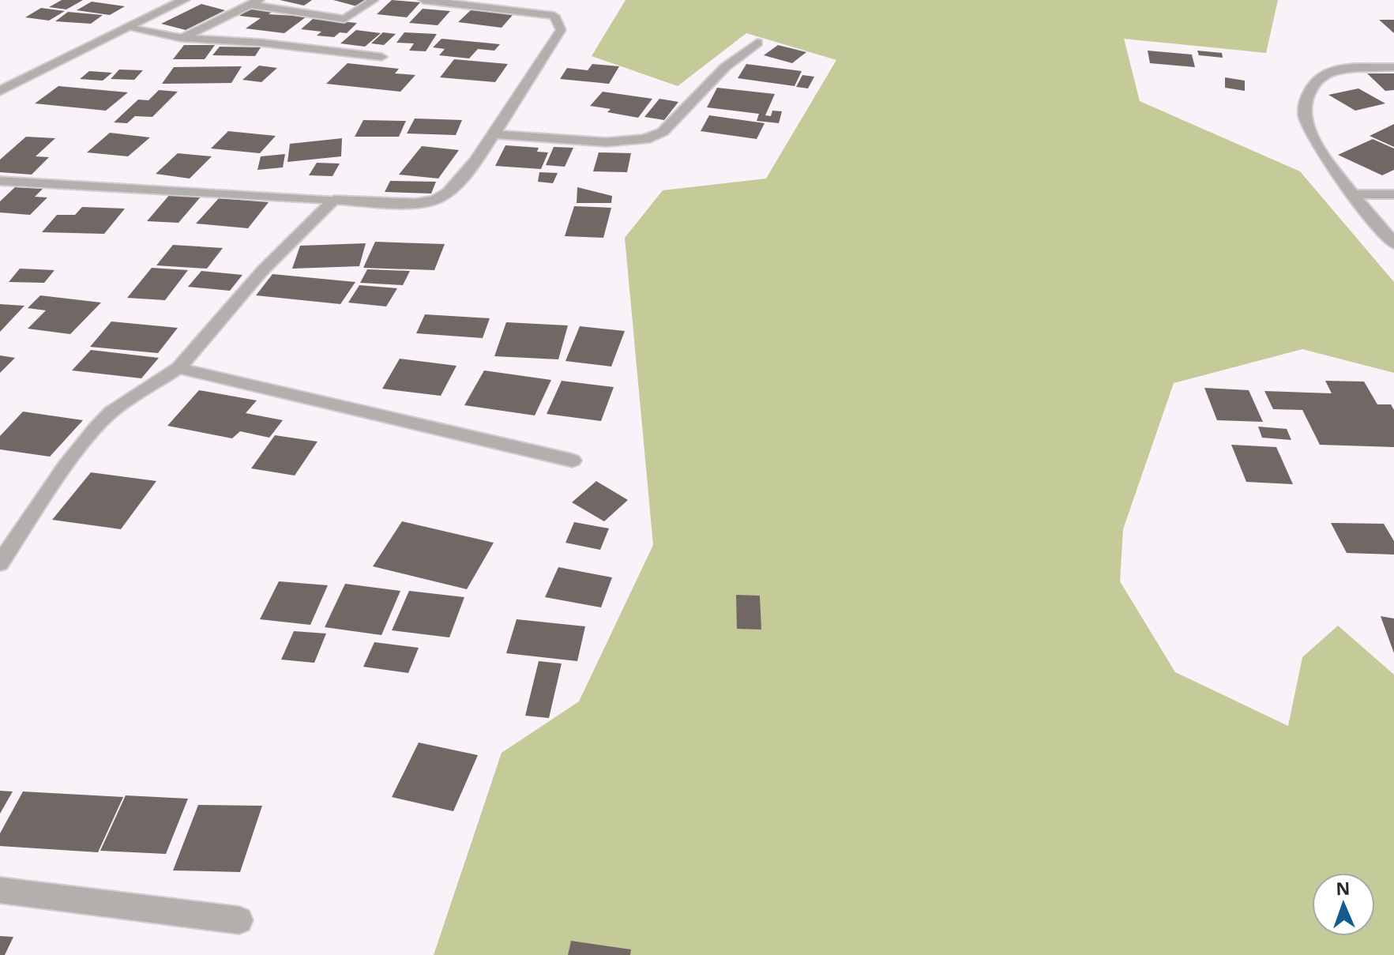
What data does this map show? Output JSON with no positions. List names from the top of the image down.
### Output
{
  "north": "top"
}
